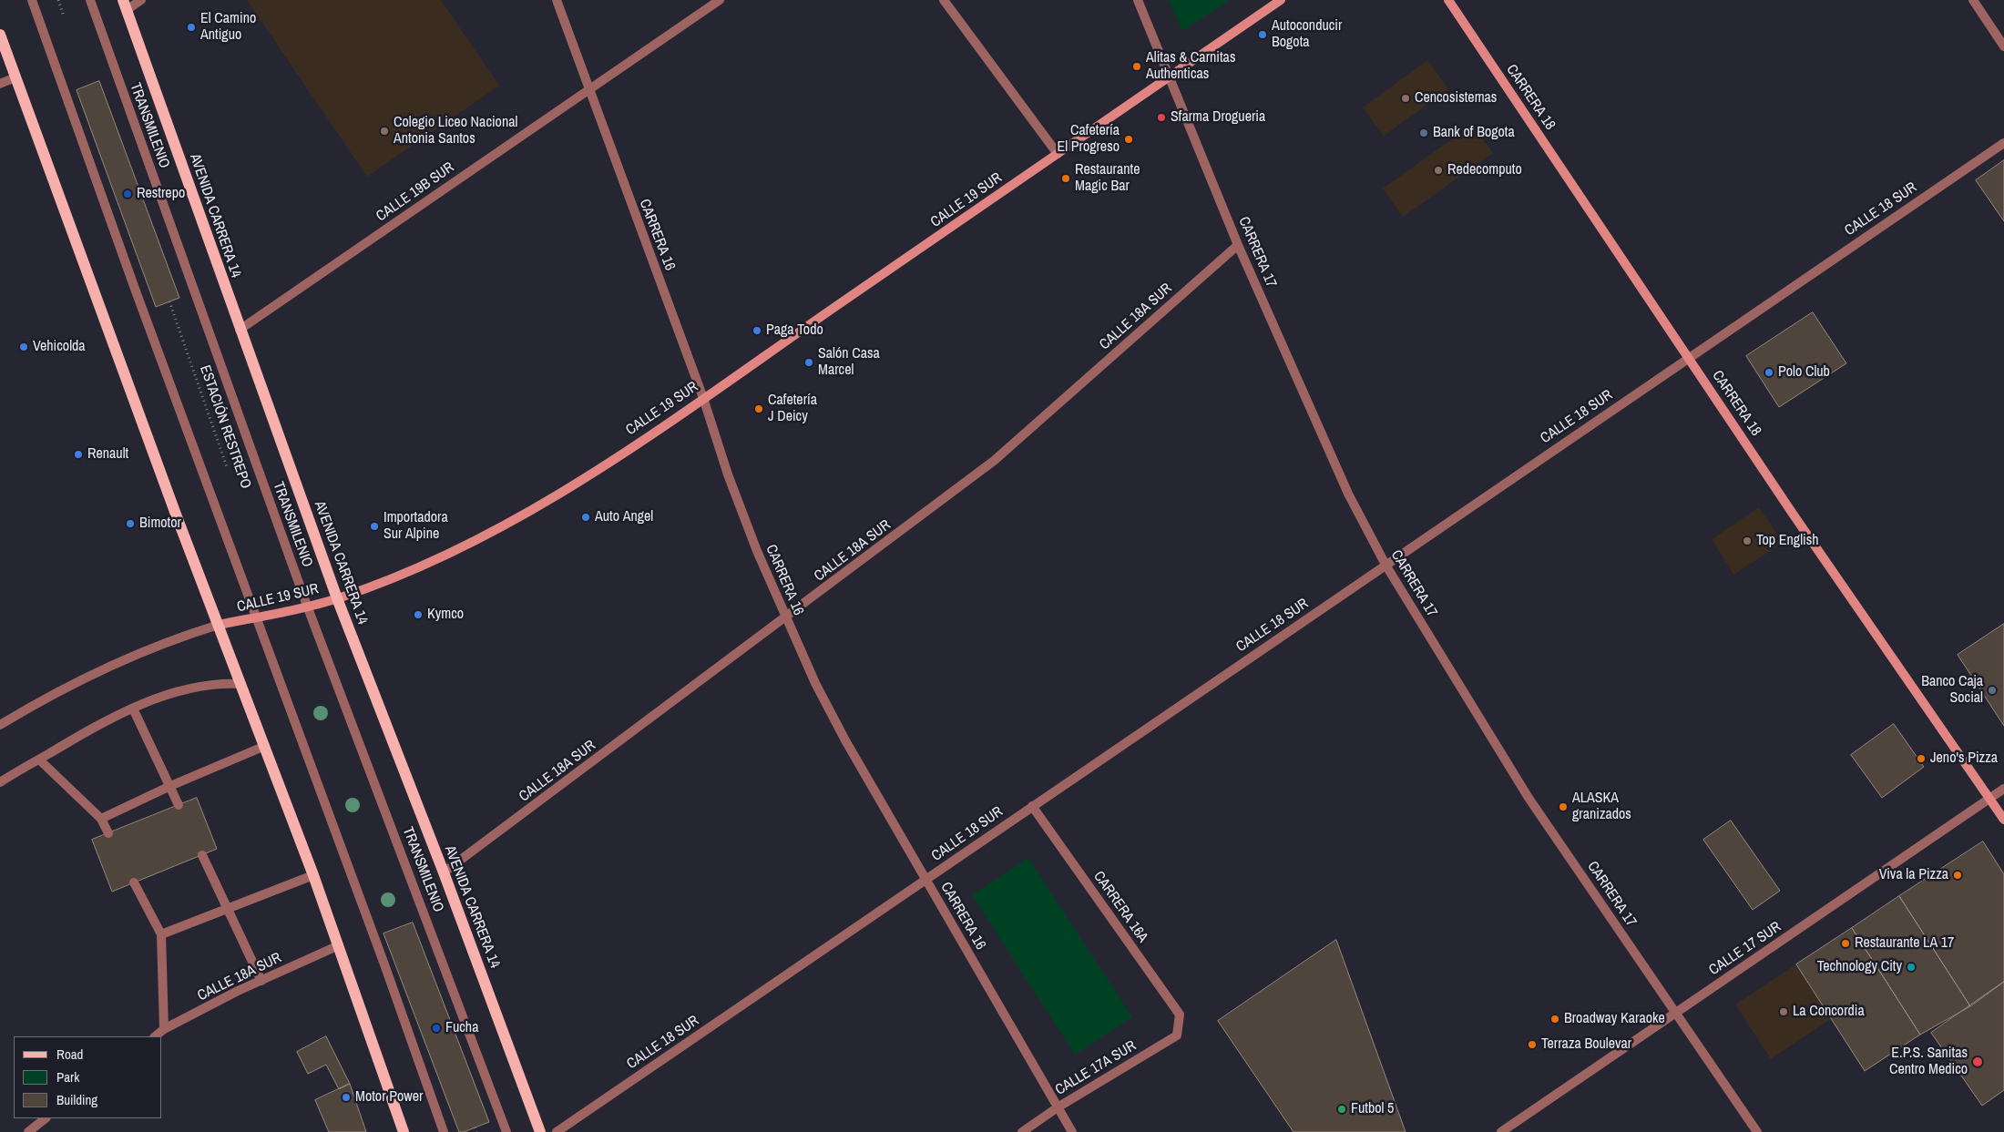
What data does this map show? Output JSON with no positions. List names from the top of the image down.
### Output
{
  "streets": {
    "main road": ["CARRERA 18", "CALLE 19 SUR", "AVENIDA CARRERA 14"],
    "street": [
      "TRANSMILENIO",
      "CALLE 19B SUR",
      "CALLE 18 SUR",
      "CARRERA 16",
      "CARRERA 17",
      "CALLE 18A SUR",
      "CARRERA 16A",
      "CALLE 17 SUR",
      "CALLE 17A SUR"
    ],
    "path": ["ESTACIÓN RESTREPO"]
  },
  "crossings": [
    ["CARRERA 18", "CALLE 18 SUR"],
    ["CARRERA 18", "CALLE 17 SUR"],
    ["TRANSMILENIO", "CALLE 19 SUR"],
    ["CALLE 19B SUR", "AVENIDA CARRERA 14"],
    ["CALLE 19B SUR", "CARRERA 16"],
    ["CALLE 19 SUR", "AVENIDA CARRERA 14"],
    ["CALLE 19 SUR", "CARRERA 16"],
    ["CALLE 19 SUR", "CARRERA 17"],
    ["CALLE 18 SUR", "CARRERA 16"],
    ["CALLE 18 SUR", "CARRERA 17"],
    ["CALLE 18 SUR", "CARRERA 16A"],
    ["AVENIDA CARRERA 14", "CALLE 18A SUR"],
    ["CARRERA 16", "CALLE 18A SUR"],
    ["CARRERA 16", "CALLE 17A SUR"],
    ["CARRERA 17", "CALLE 18A SUR"],
    ["CARRERA 17", "CALLE 17 SUR"],
    ["CARRERA 16A", "CALLE 17A SUR"]
  ],
  "places": [
    "El Camino Antiguo",
    "Autoconducir Bogota",
    "Alitas & Carnitas Authenticas",
    "Cencosistemas",
    "Sfarma Drogueria",
    "Colegio Liceo Nacional Antonia Santos",
    "Bank of Bogota",
    "Cafetería El Progreso",
    "Redecomputo",
    "Restaurante Magic Bar",
    "Restrepo",
    "Paga Todo",
    "Vehicolda",
    "Salón Casa Marcel",
    "Polo Club",
    "Cafetería J Deicy",
    "Renault",
    "Auto Angel",
    "Bimotor",
    "Importadora Sur Alpine",
    "Top English",
    "Kymco",
    "Banco Caja Social",
    "Jeno's Pizza",
    "ALASKA granizados",
    "Viva la Pizza",
    "Restaurante LA 17",
    "Technology City",
    "La Concordia",
    "Broadway Karaoke",
    "Fucha",
    "Terraza Boulevar",
    "E.P.S. Sanitas Centro Medico",
    "Motor Power",
    "Futbol 5"
  ],
  "legend": ["Road", "Park", "Building"]
}
